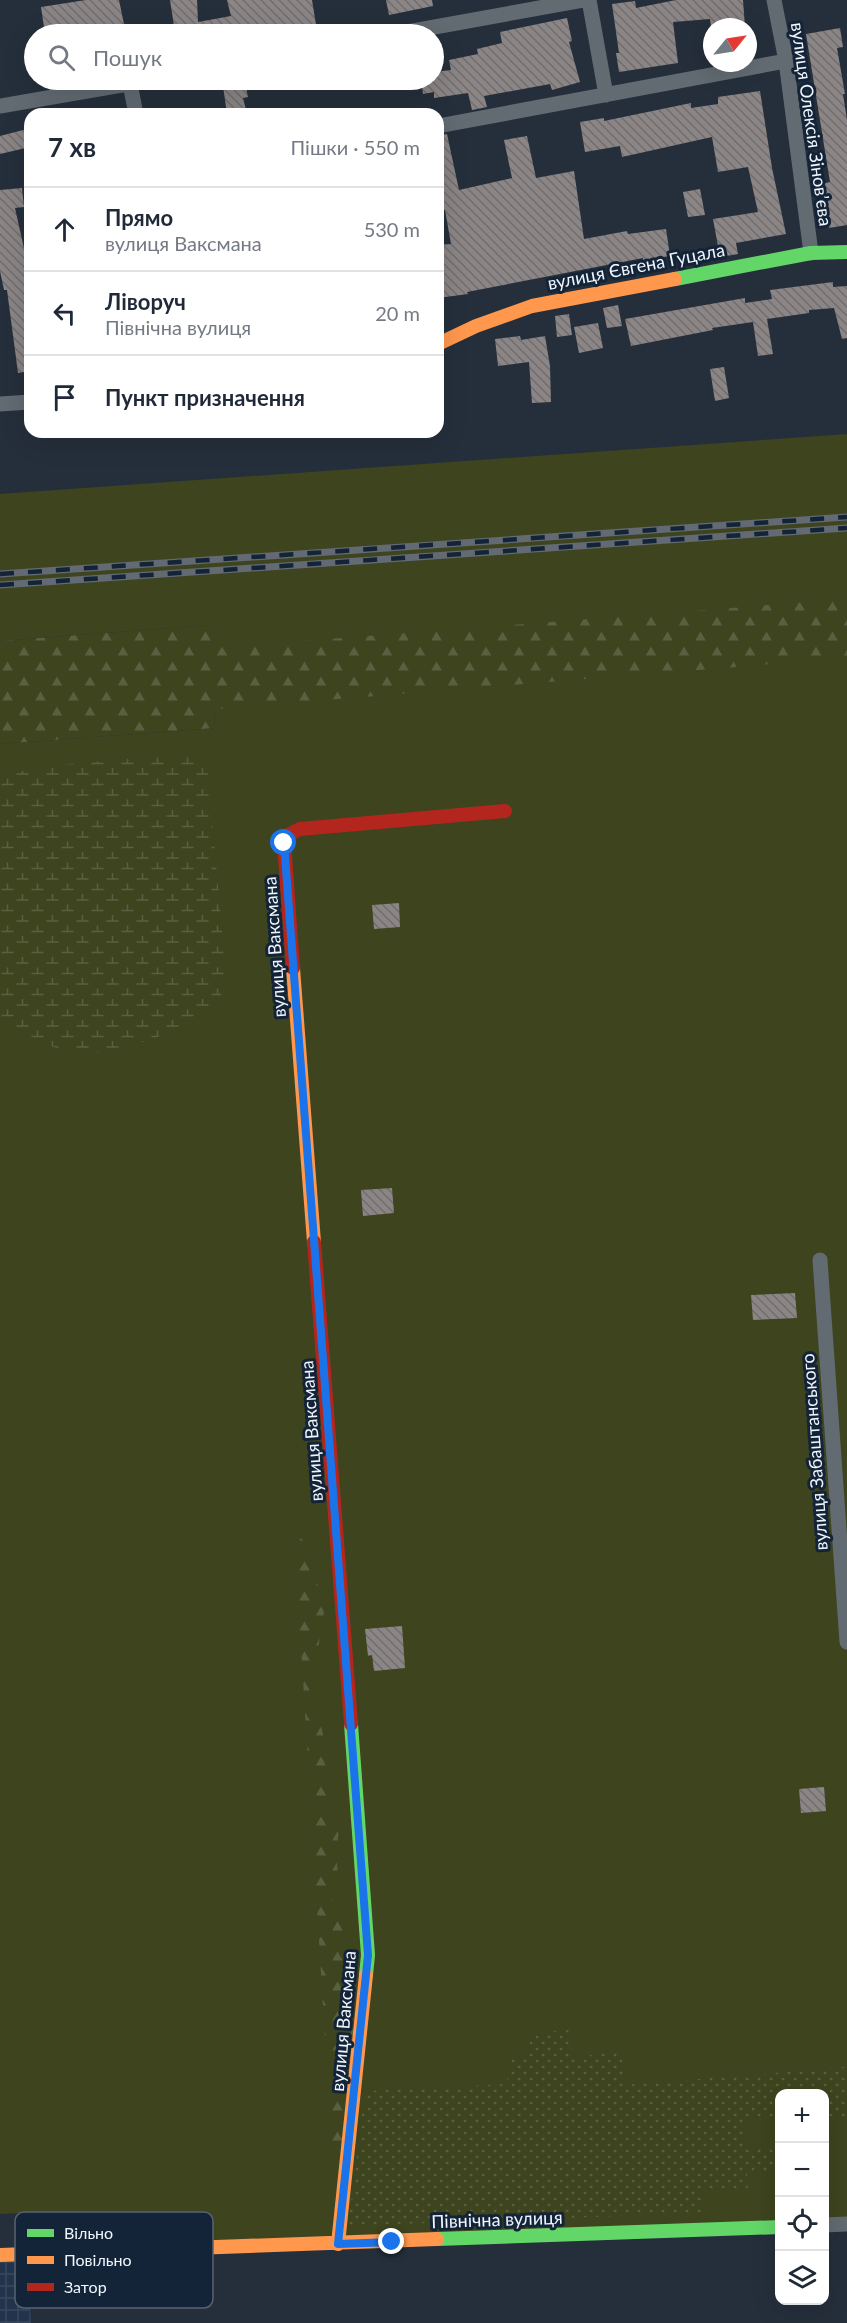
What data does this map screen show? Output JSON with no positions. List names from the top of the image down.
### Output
{
  "streets": {
    "street": [
      "вулиця Олексія Зіновʼєва",
      "вулиця Євгена Гуцала",
      "вулиця Ваксмана",
      "вулиця Забаштанського",
      "Північна вулиця"
    ]
  },
  "crossings": [
    ["вулиця Олексія Зіновʼєва", "вулиця Євгена Гуцала"],
    ["вулиця Ваксмана", "Північна вулиця"]
  ],
  "legend": ["Вільно", "Повільно", "Затор"],
  "north": "top right",
  "page": {
    "search": "Пошук",
    "heading": ["7 хв", "Пішки · 550 m"],
    "list": [
      ["Прямо", "вулиця Ваксмана", "530 m"],
      ["Ліворуч", "Північна вулиця", "20 m"],
      "Пункт призначення"
    ],
    "map_buttons": ["+", "−"]
  }
}
